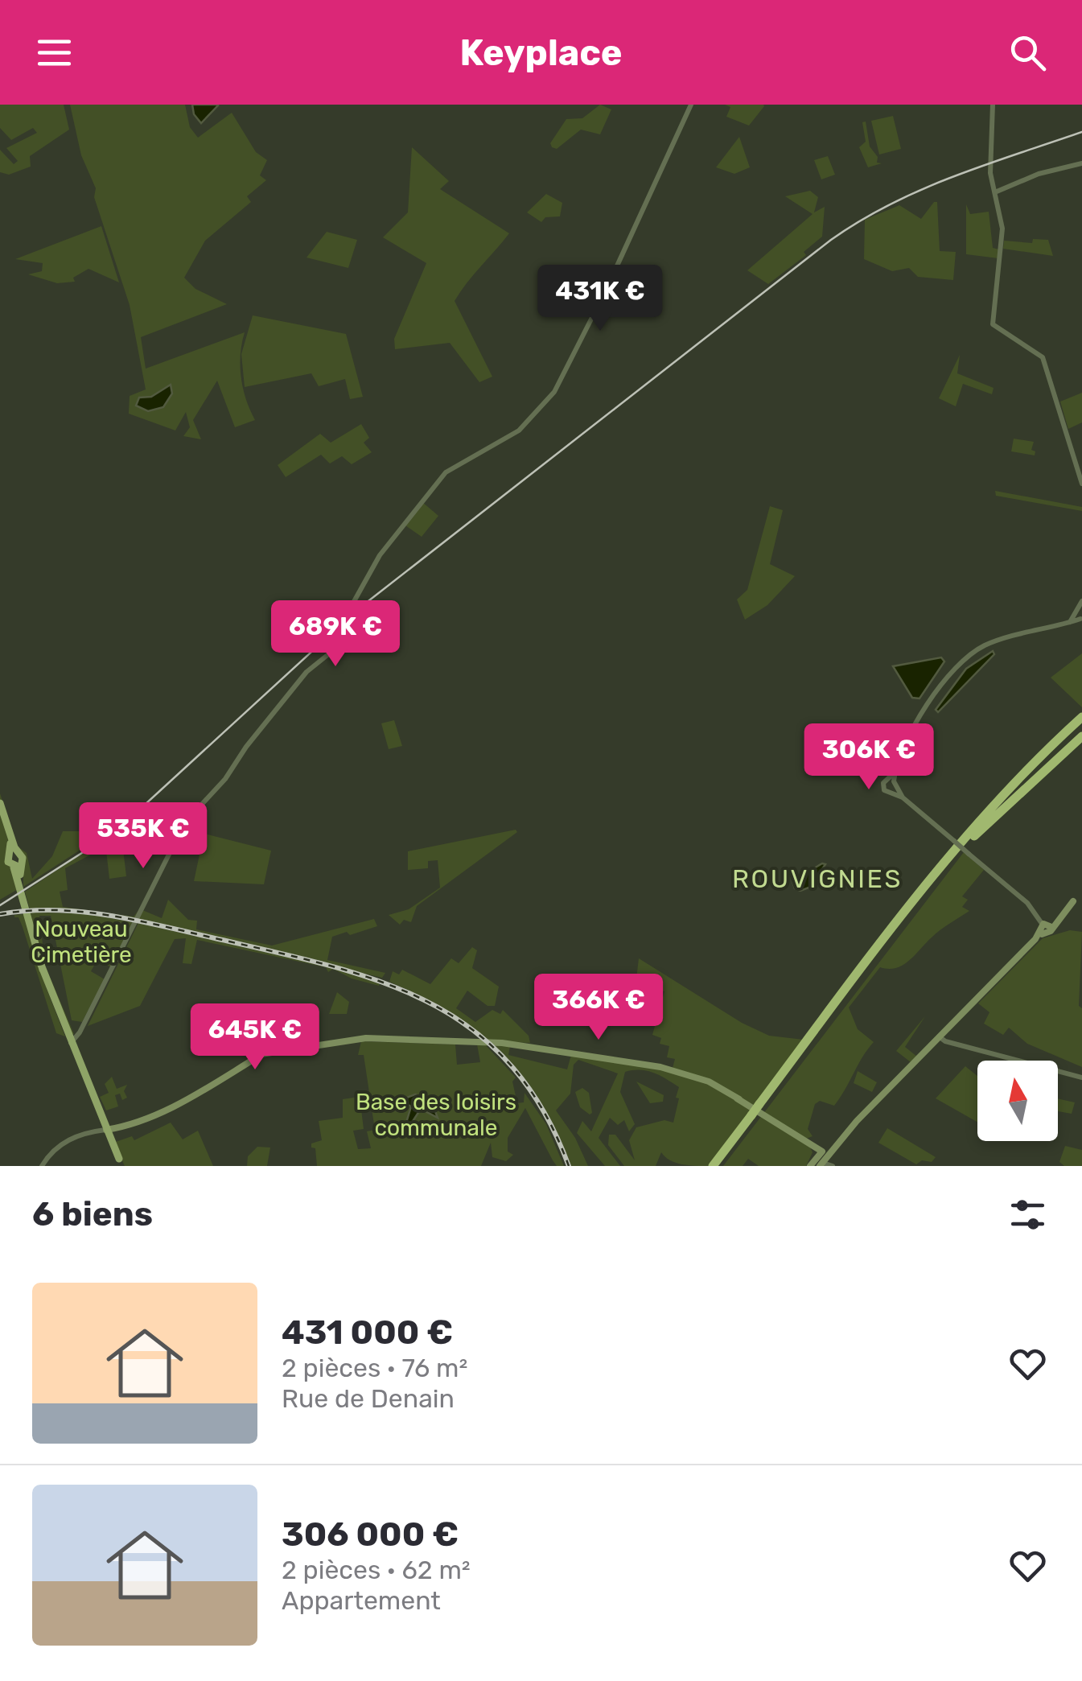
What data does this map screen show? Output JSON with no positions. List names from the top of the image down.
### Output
{
  "districts": ["ROUVIGNIES"],
  "parks": ["Nouveau Cimetière", "Base des loisirs communale"],
  "north": "top",
  "page": {
    "header": "Keyplace",
    "price": [
      "431K €",
      "689K €",
      "306K €",
      "535K €",
      "366K €",
      "645K €"
    ],
    "heading": "6 biens",
    "list": [
      {
        "name": "431 000 €",
        "note": "2 pièces · 76 m² · Rue de Denain"
      },
      {
        "name": "306 000 €",
        "note": "2 pièces · 62 m² · Appartement"
      }
    ]
  }
}
